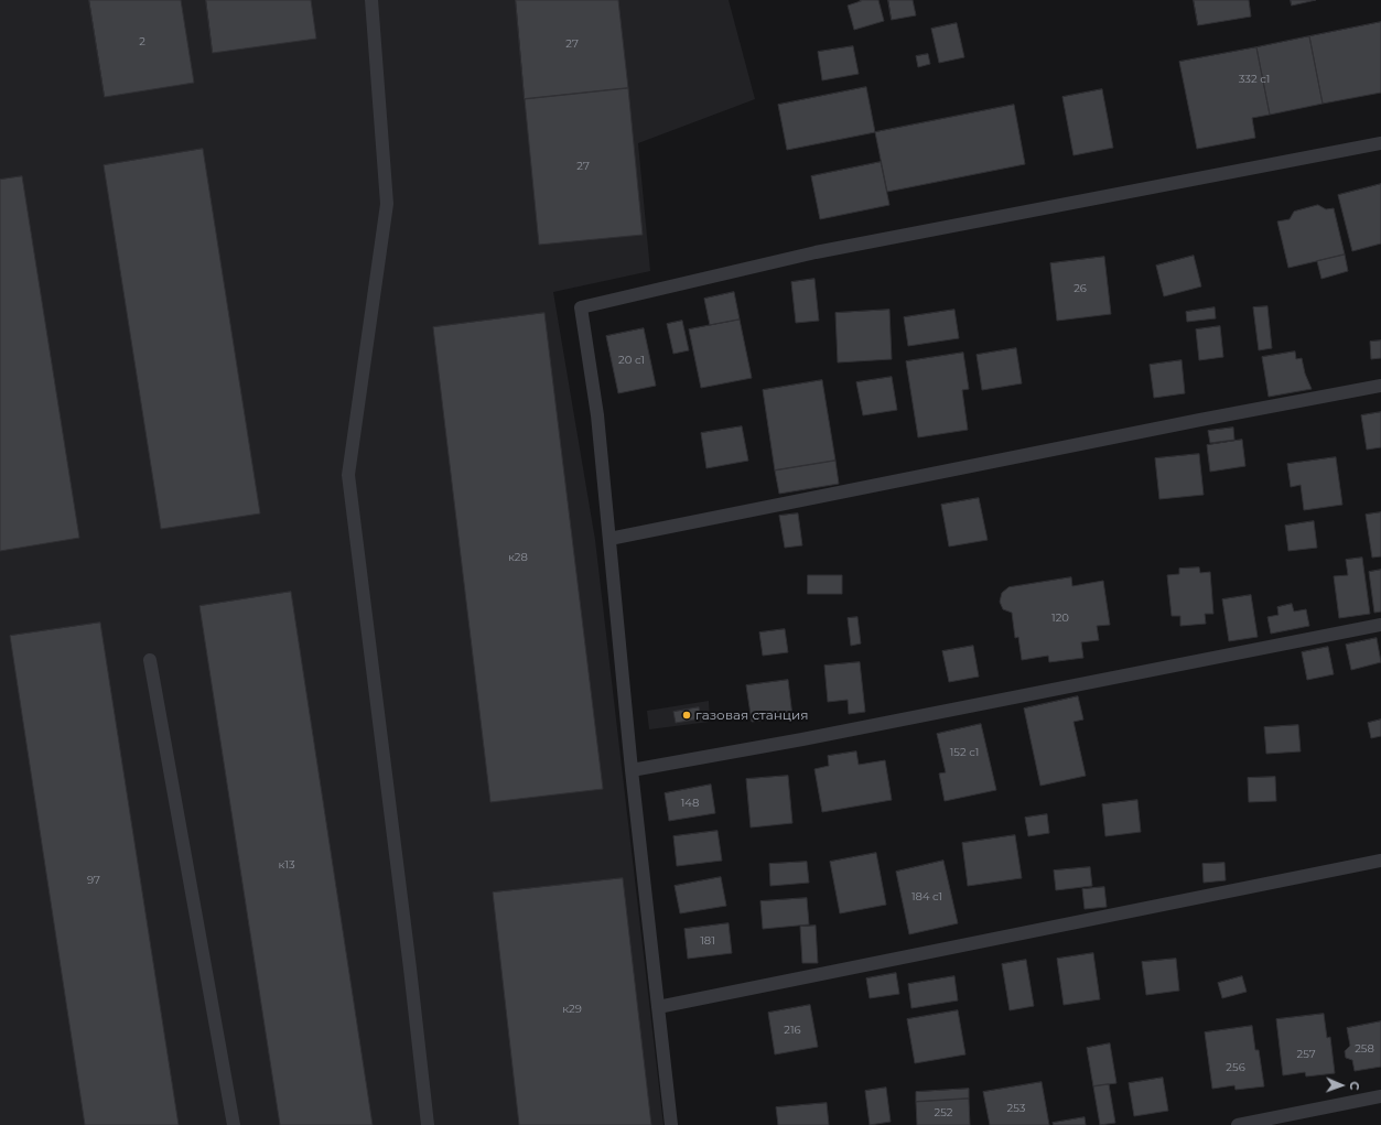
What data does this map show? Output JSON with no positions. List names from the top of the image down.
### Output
{
  "places": ["газовая станция"],
  "house_numbers": [
    "2",
    "27",
    "332 с1",
    "27",
    "26",
    "20 с1",
    "к28",
    "120",
    "152 с1",
    "148",
    "к13",
    "97",
    "184 с1",
    "181",
    "к29",
    "216",
    "258",
    "257",
    "256",
    "253",
    "252"
  ],
  "north": "right"
}
